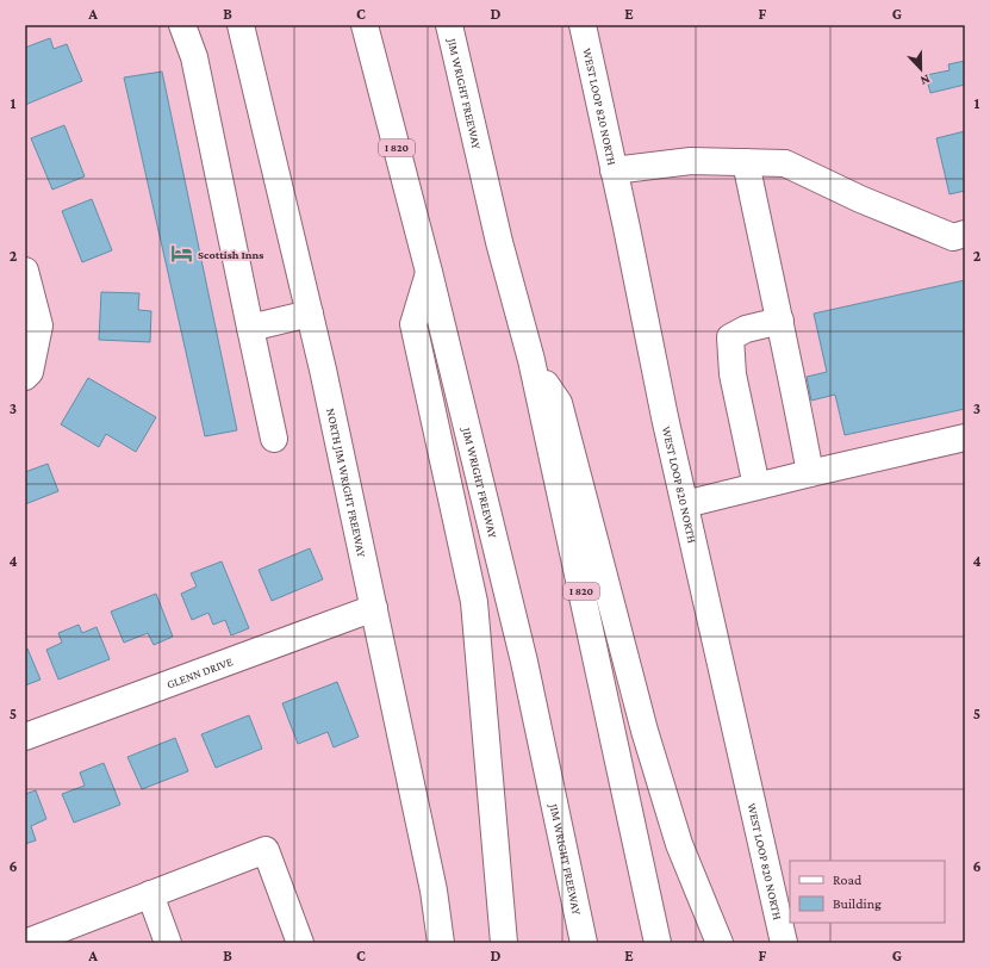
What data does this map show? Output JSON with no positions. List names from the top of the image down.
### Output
{
  "streets": {
    "main road": [
      "JIM WRIGHT FREEWAY",
      "WEST LOOP 820 NORTH",
      "I 820",
      "NORTH JIM WRIGHT FREEWAY",
      "GLENN DRIVE"
    ]
  },
  "crossings": [
    ["NORTH JIM WRIGHT FREEWAY", "GLENN DRIVE"]
  ],
  "places": {
    "hotel": ["Scottish Inns"]
  },
  "legend": ["Road", "Building"],
  "north": "bottom",
  "grid": {
    "columns": [
      "A",
      "B",
      "C",
      "D",
      "E",
      "F",
      "G"
    ],
    "rows": [
      "1",
      "2",
      "3",
      "4",
      "5",
      "6"
    ]
  }
}
